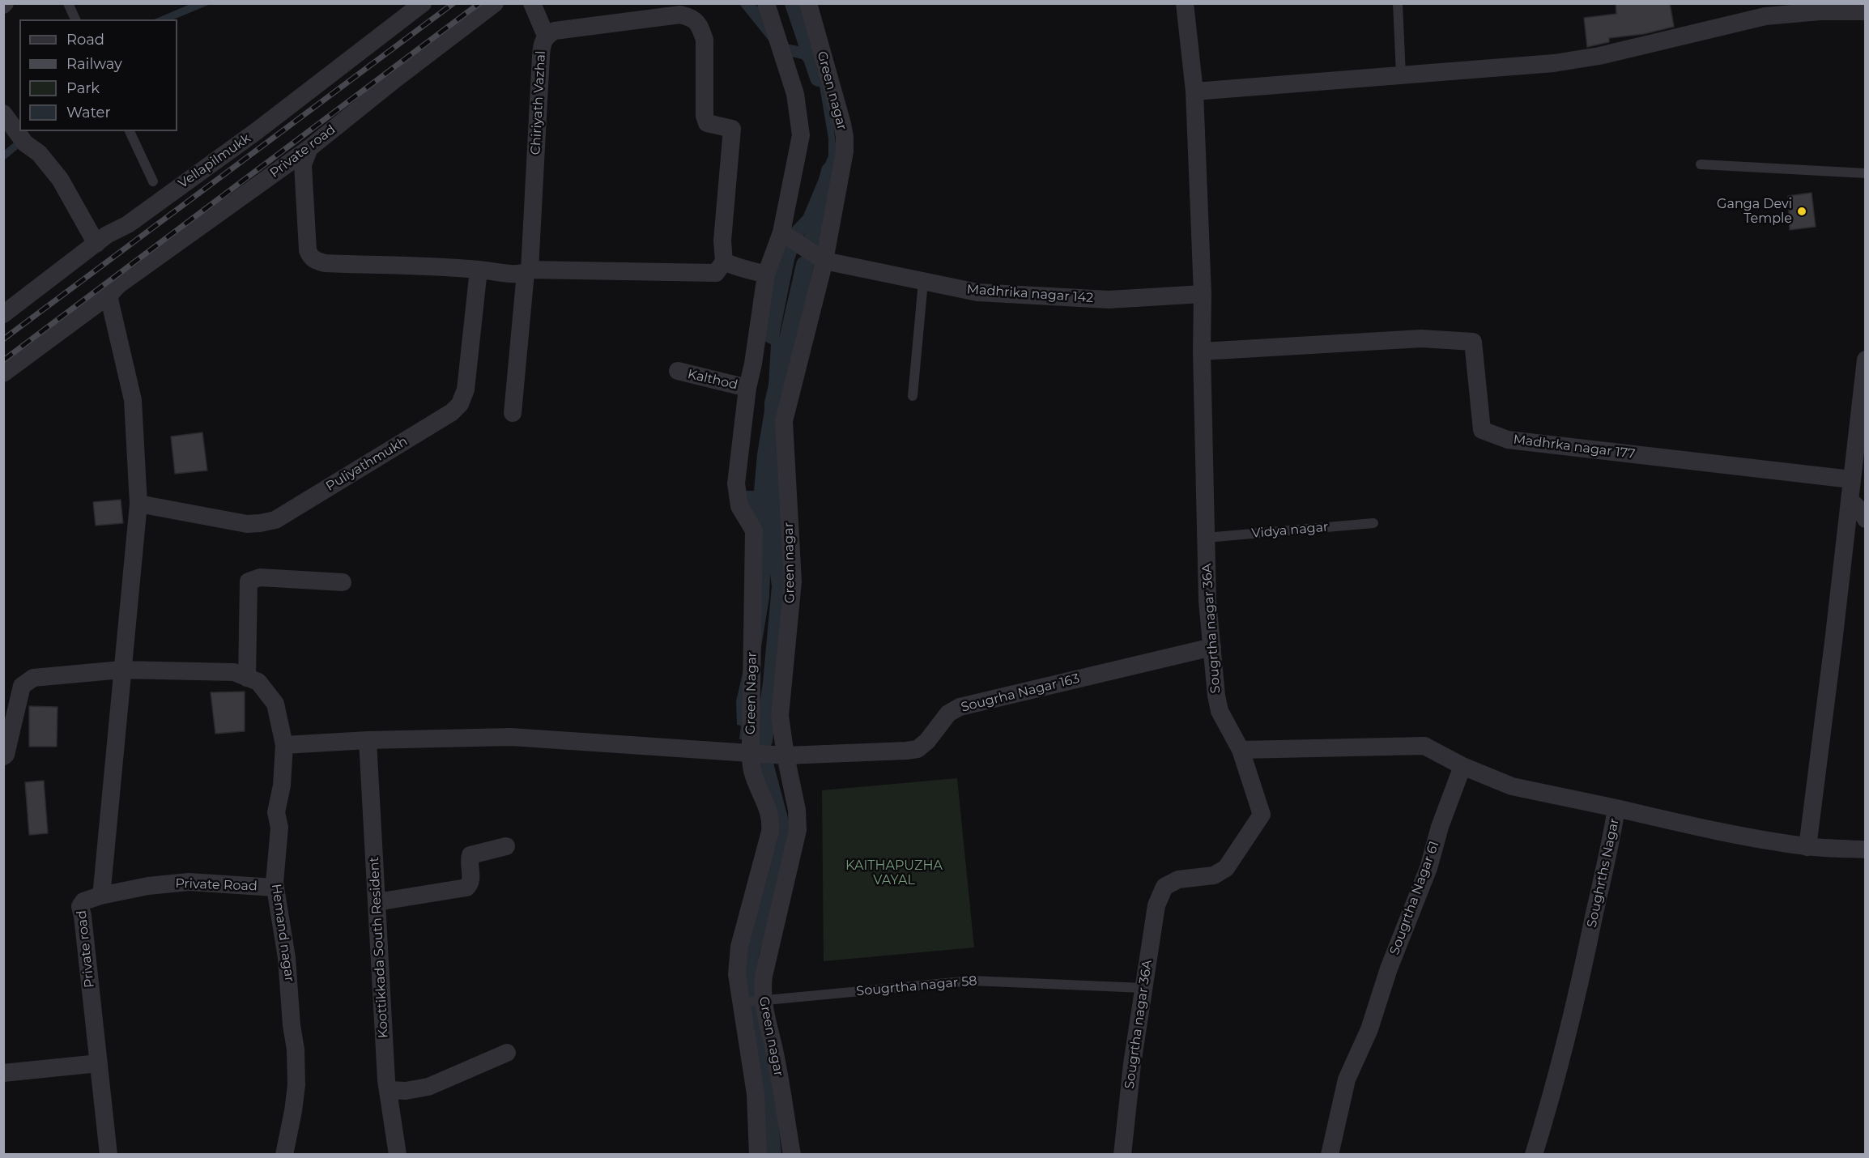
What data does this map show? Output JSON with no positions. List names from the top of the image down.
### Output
{
  "streets": {
    "street": [
      "Green nagar",
      "Chiriyath Vazhal",
      "Private road",
      "Vellapilmukk",
      "Madhrika nagar 142",
      "Kalthod",
      "Madhrka nagar 177",
      "Puliyathmukh",
      "Sougrtha nagar 36A",
      "Green Nagar",
      "Sougrha Nagar 163",
      "Soughrths Nagar",
      "Private Road",
      "Sougrtha Nagar 61",
      "Hemand nagar",
      "Koottikkada South Resident"
    ],
    "lane": ["Vidya nagar", "Sougrtha nagar 58"]
  },
  "crossings": [
    ["Green nagar", "Madhrika nagar 142"],
    ["Green nagar", "Sougrha Nagar 163"],
    ["Green nagar", "Sougrtha nagar 58"],
    ["Private road", "Puliyathmukh"],
    ["Private road", "Private Road"],
    ["Private road", "Hemand nagar"],
    ["Madhrika nagar 142", "Sougrtha nagar 36A"],
    ["Madhrika nagar 142", "Green Nagar"],
    ["Kalthod", "Green Nagar"],
    ["Madhrka nagar 177", "Sougrtha nagar 36A"],
    ["Vidya nagar", "Sougrtha nagar 36A"],
    ["Sougrtha nagar 36A", "Sougrha Nagar 163"],
    ["Sougrtha nagar 36A", "Sougrtha nagar 58"],
    ["Green Nagar", "Sougrha Nagar 163"],
    ["Sougrha Nagar 163", "Hemand nagar"],
    ["Sougrha Nagar 163", "Koottikkada South Resident"],
    ["Private Road", "Hemand nagar"]
  ],
  "parks": ["KAITHAPUZHA VAYAL"],
  "places": ["Ganga Devi Temple"],
  "legend": [
    "Road",
    "Railway",
    "Park",
    "Water"
  ]
}
